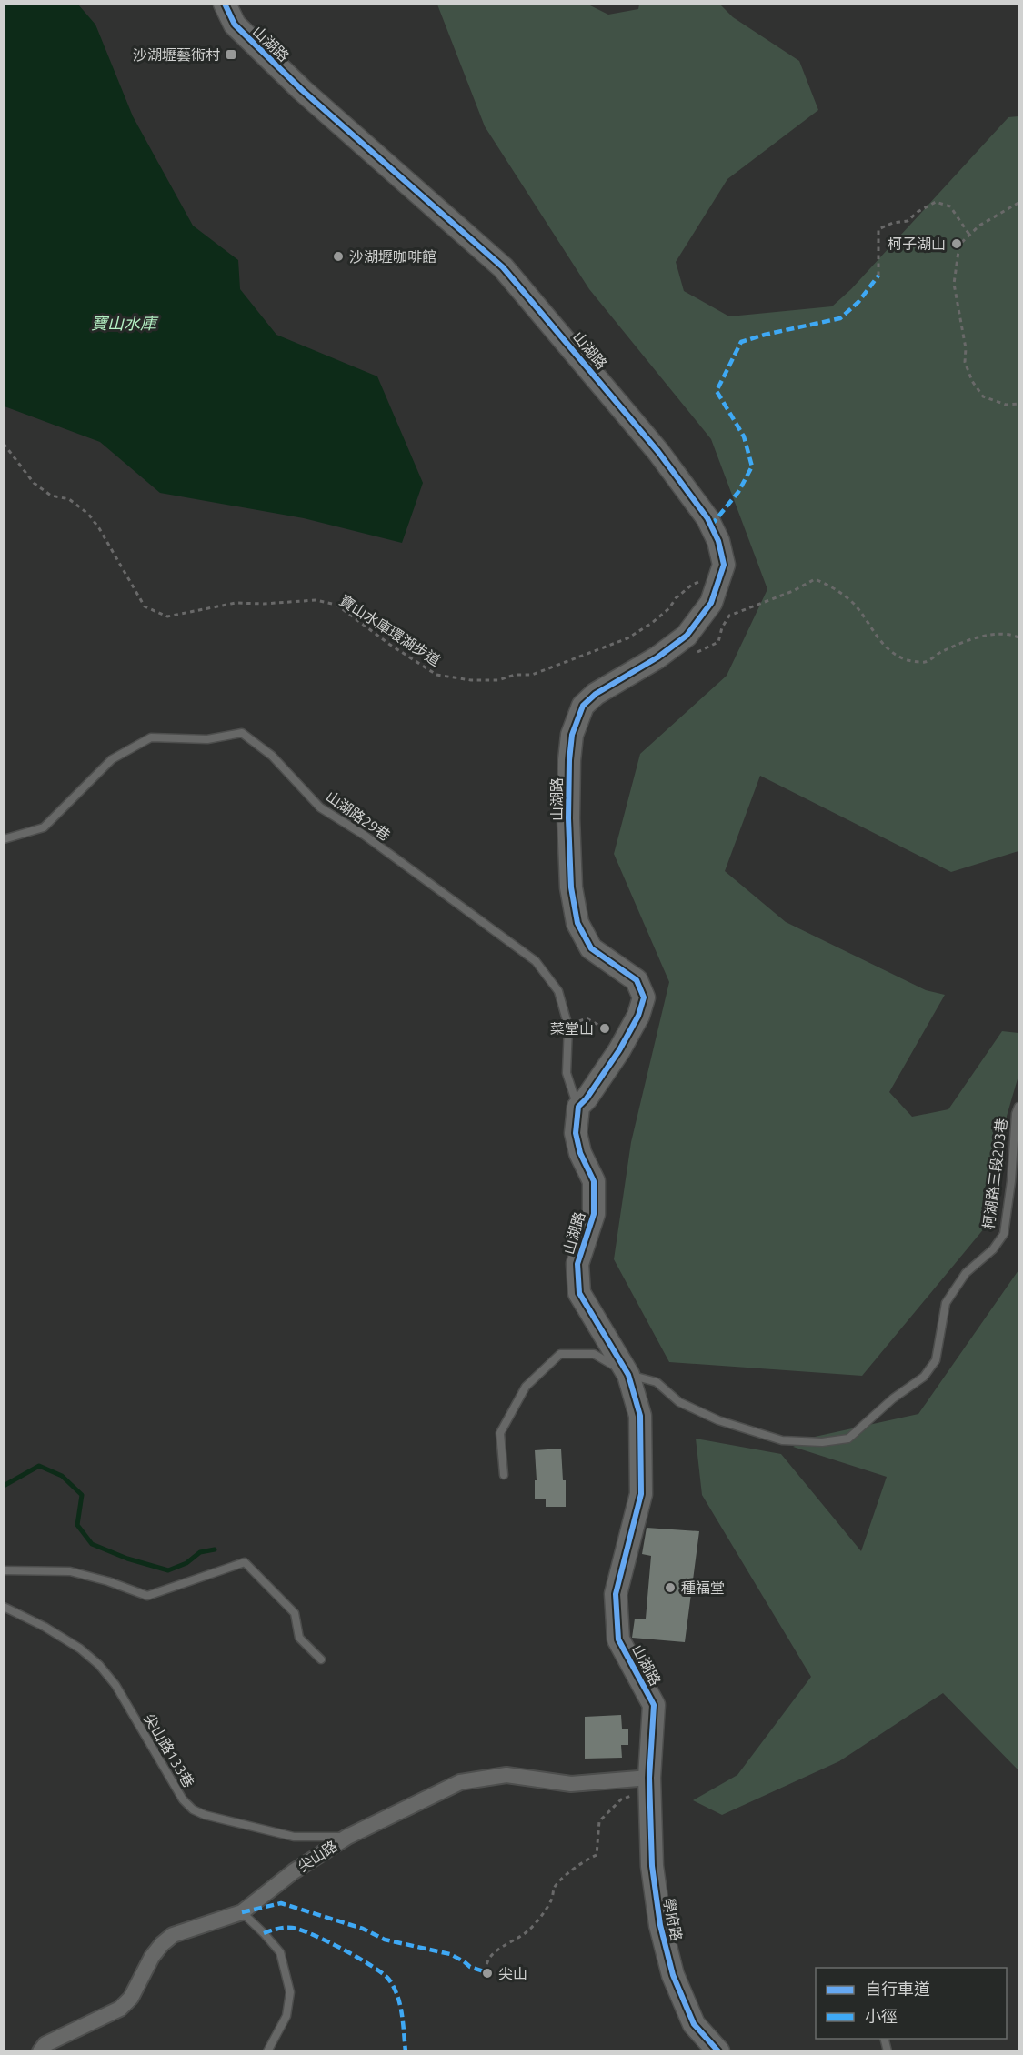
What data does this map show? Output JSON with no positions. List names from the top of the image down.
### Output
{
  "streets": {
    "street": ["山湖路", "尖山路", "學府路"],
    "lane": ["山湖路29巷", "柯湖路三段203巷", "尖山路133巷"],
    "path": ["寶山水庫環湖步道"]
  },
  "crossings": [
    ["山湖路", "寶山水庫環湖步道"],
    ["山湖路", "山湖路29巷"],
    ["山湖路", "柯湖路三段203巷"],
    ["山湖路", "尖山路"],
    ["山湖路", "學府路"],
    ["尖山路133巷", "尖山路"],
    ["尖山路", "學府路"]
  ],
  "water": ["寶山水庫"],
  "places": {
    "transit": ["沙湖壢藝術村"],
    "other": [
      "柯子湖山",
      "沙湖壢咖啡館",
      "菜堂山",
      "種福堂",
      "尖山"
    ]
  },
  "legend": ["自行車道", "小徑"]
}
